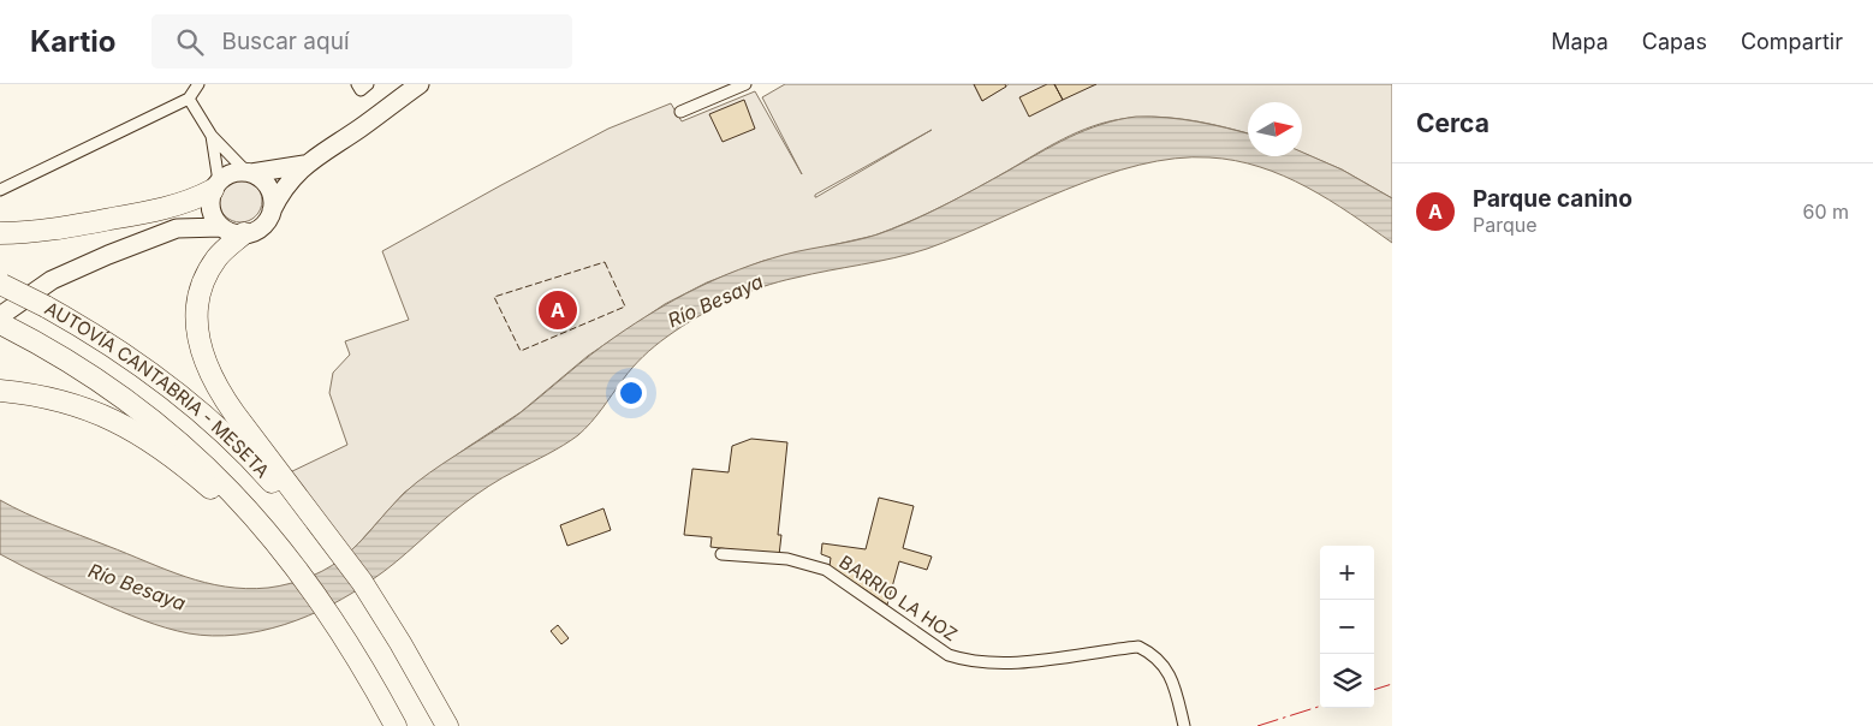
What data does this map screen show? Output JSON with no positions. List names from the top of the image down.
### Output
{
  "streets": {
    "highway": ["AUTOVÍA CANTABRIA - MESETA"],
    "street": ["BARRIO LA HOZ"]
  },
  "water": ["Río Besaya"],
  "north": "right",
  "page": {
    "header": "Kartio",
    "search": "Buscar aquí",
    "nav": ["Mapa", "Capas", "Compartir"],
    "heading": "Cerca",
    "list": [
      {
        "mark": "A",
        "name": "Parque canino",
        "note": "Parque",
        "value": "60 m"
      }
    ],
    "pins": "A",
    "map_buttons": ["+", "−"]
  }
}
